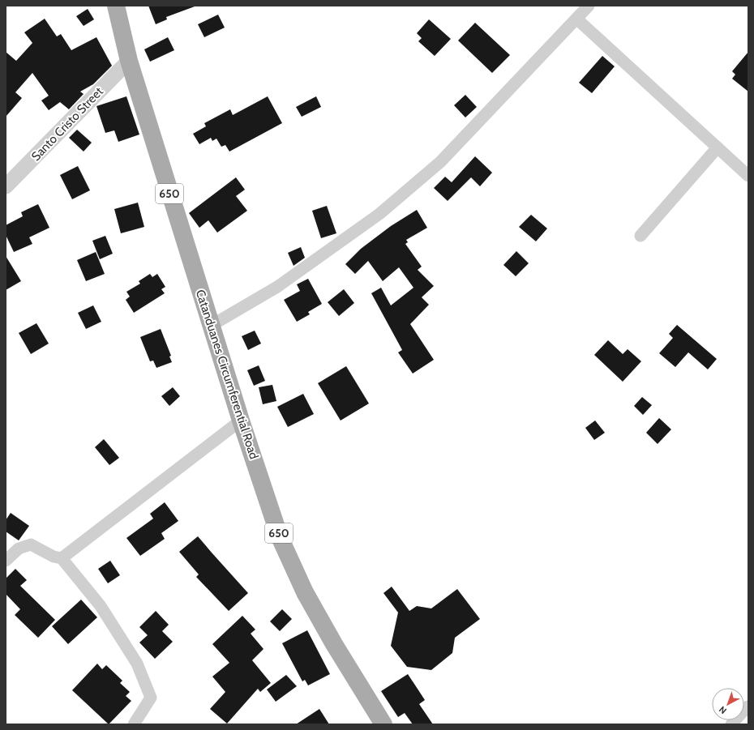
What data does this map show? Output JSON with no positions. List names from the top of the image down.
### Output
{
  "streets": {
    "main road": ["650", "Catanduanes Circumferential Road"],
    "street": ["Santo Cristo Street"]
  },
  "crossings": [
    ["Santo Cristo Street", "Catanduanes Circumferential Road"]
  ],
  "north": "bottom left"
}
